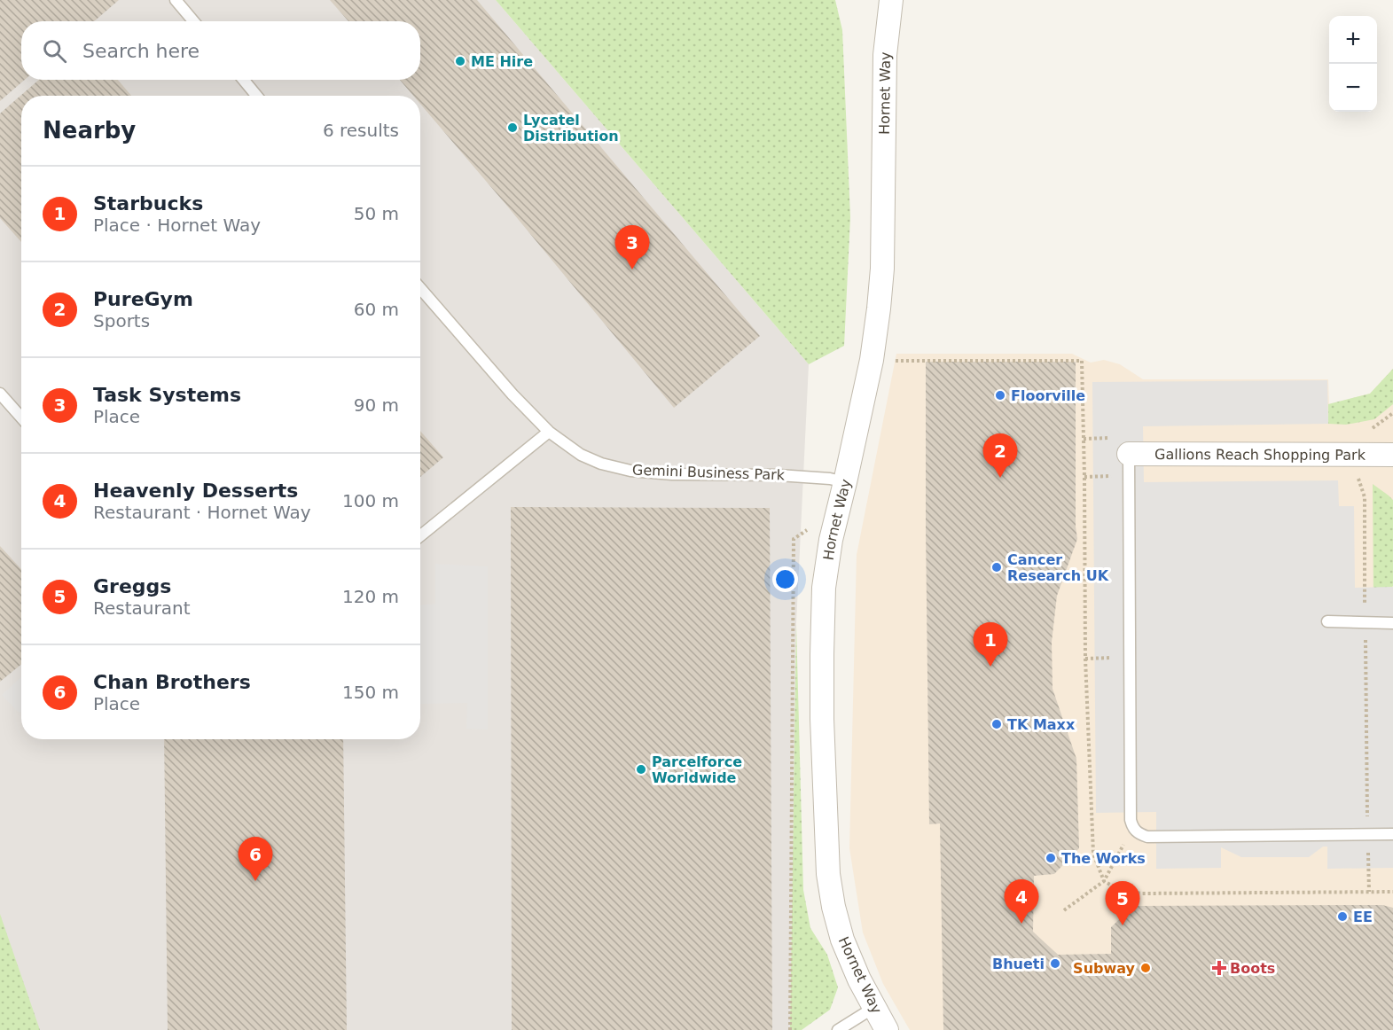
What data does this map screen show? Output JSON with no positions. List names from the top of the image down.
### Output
{
  "streets": {
    "street": ["Hornet Way", "Gallions Reach Shopping Park"],
    "lane": ["Gemini Business Park"]
  },
  "crossings": [
    ["Hornet Way", "Gemini Business Park"]
  ],
  "places": {
    "other": [
      "ME Hire",
      "Lycatel Distribution",
      "Floorville",
      "Cancer Research UK",
      "TK Maxx",
      "Parcelforce Worldwide",
      "The Works",
      "EE",
      "Bhueti",
      "Subway"
    ],
    "health": ["Boots"]
  },
  "page": {
    "map_buttons": ["+", "−"],
    "search": "Search here",
    "heading": ["Nearby", "6 results"],
    "list": [
      {
        "mark": "1",
        "name": "Starbucks",
        "note": "Place · Hornet Way",
        "value": "50 m"
      },
      {
        "mark": "2",
        "name": "PureGym",
        "note": "Sports",
        "value": "60 m"
      },
      {
        "mark": "3",
        "name": "Task Systems",
        "note": "Place",
        "value": "90 m"
      },
      {
        "mark": "4",
        "name": "Heavenly Desserts",
        "note": "Restaurant · Hornet Way",
        "value": "100 m"
      },
      {
        "mark": "5",
        "name": "Greggs",
        "note": "Restaurant",
        "value": "120 m"
      },
      {
        "mark": "6",
        "name": "Chan Brothers",
        "note": "Place",
        "value": "150 m"
      }
    ],
    "pins": [
      "3",
      "2",
      "1",
      "6",
      "4",
      "5"
    ]
  }
}
